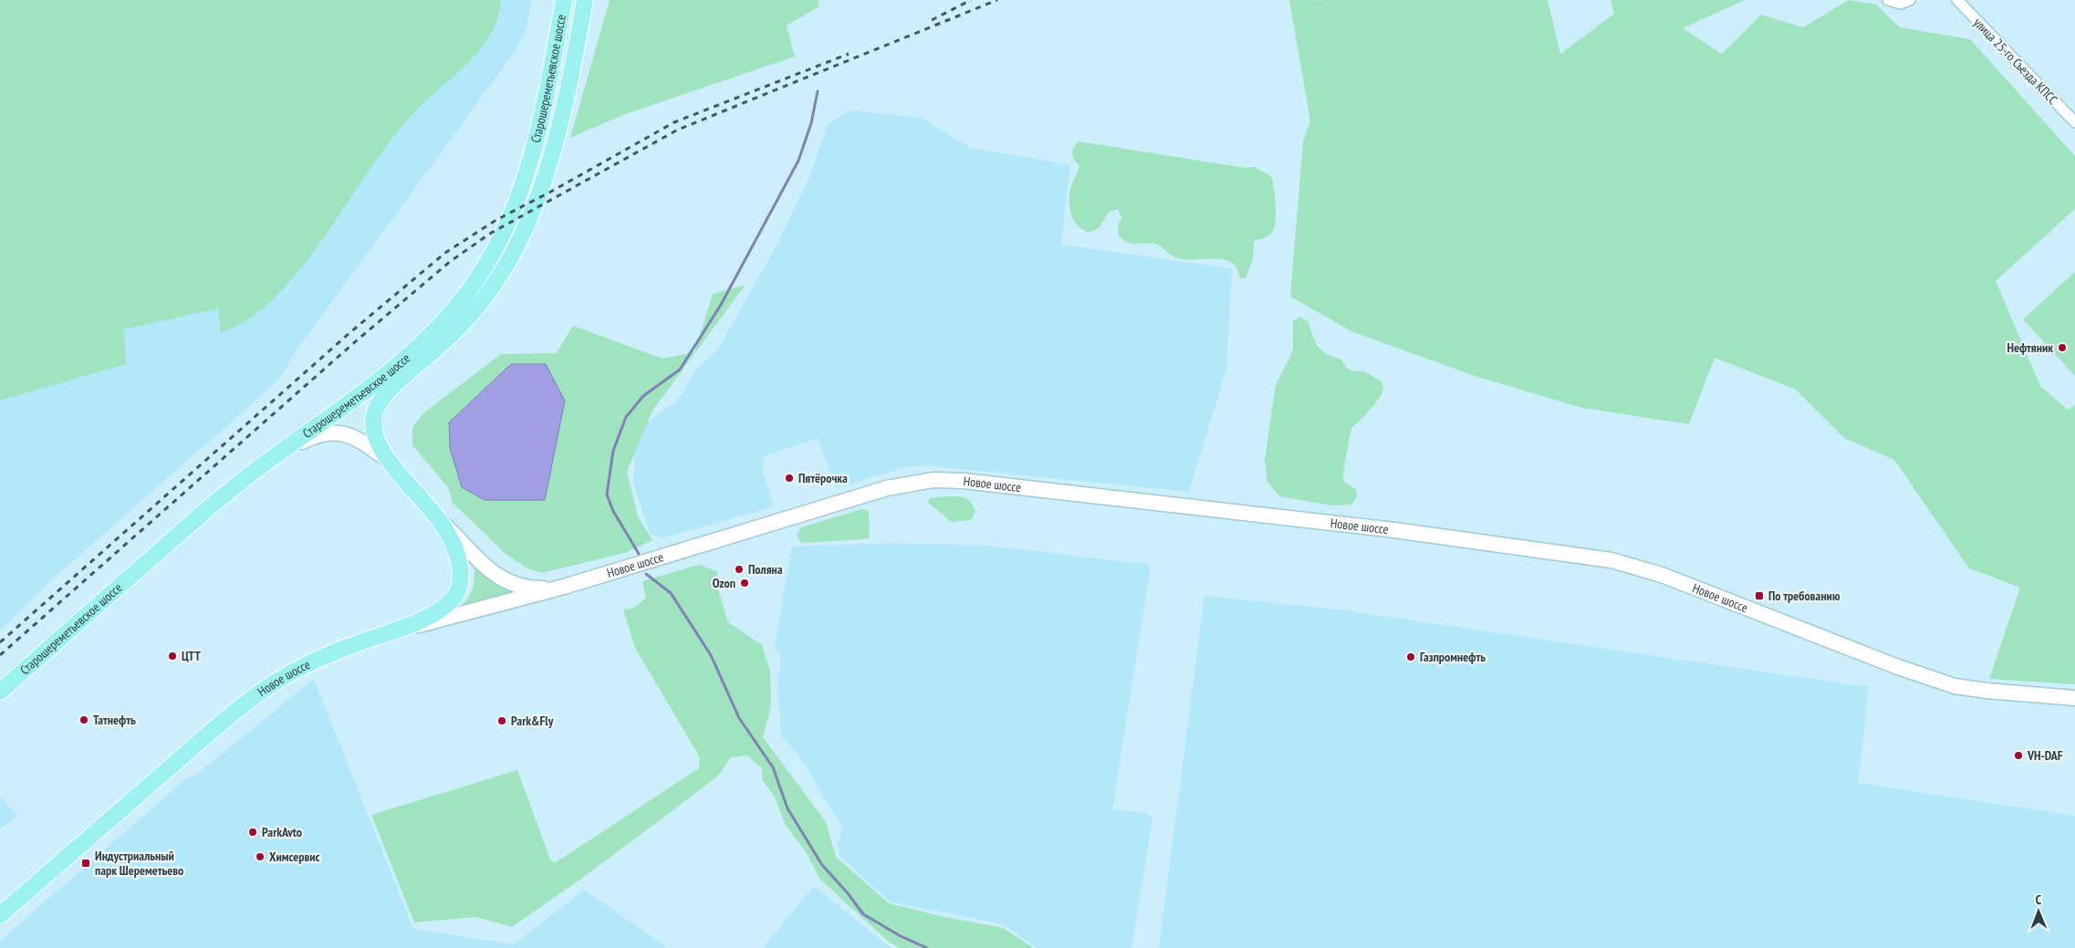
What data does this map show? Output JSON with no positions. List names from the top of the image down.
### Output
{
  "streets": {
    "main road": ["Старошереметьевское шоссе", "Новое шоссе"],
    "street": ["улица 25-го Съезда КПСС"]
  },
  "crossings": [
    ["Старошереметьевское шоссе", "Новое шоссе"]
  ],
  "places": {
    "other": [
      "Нефтяник",
      "Пятёрочка",
      "Поляна",
      "Ozon",
      "ЦТТ",
      "Газпромнефть",
      "Татнефть",
      "Park&Fly",
      "VH-DAF",
      "ParkAvto",
      "Химсервис"
    ],
    "transit": ["По требованию", "Индустриальный парк Шереметьево"]
  },
  "north": "top"
}
